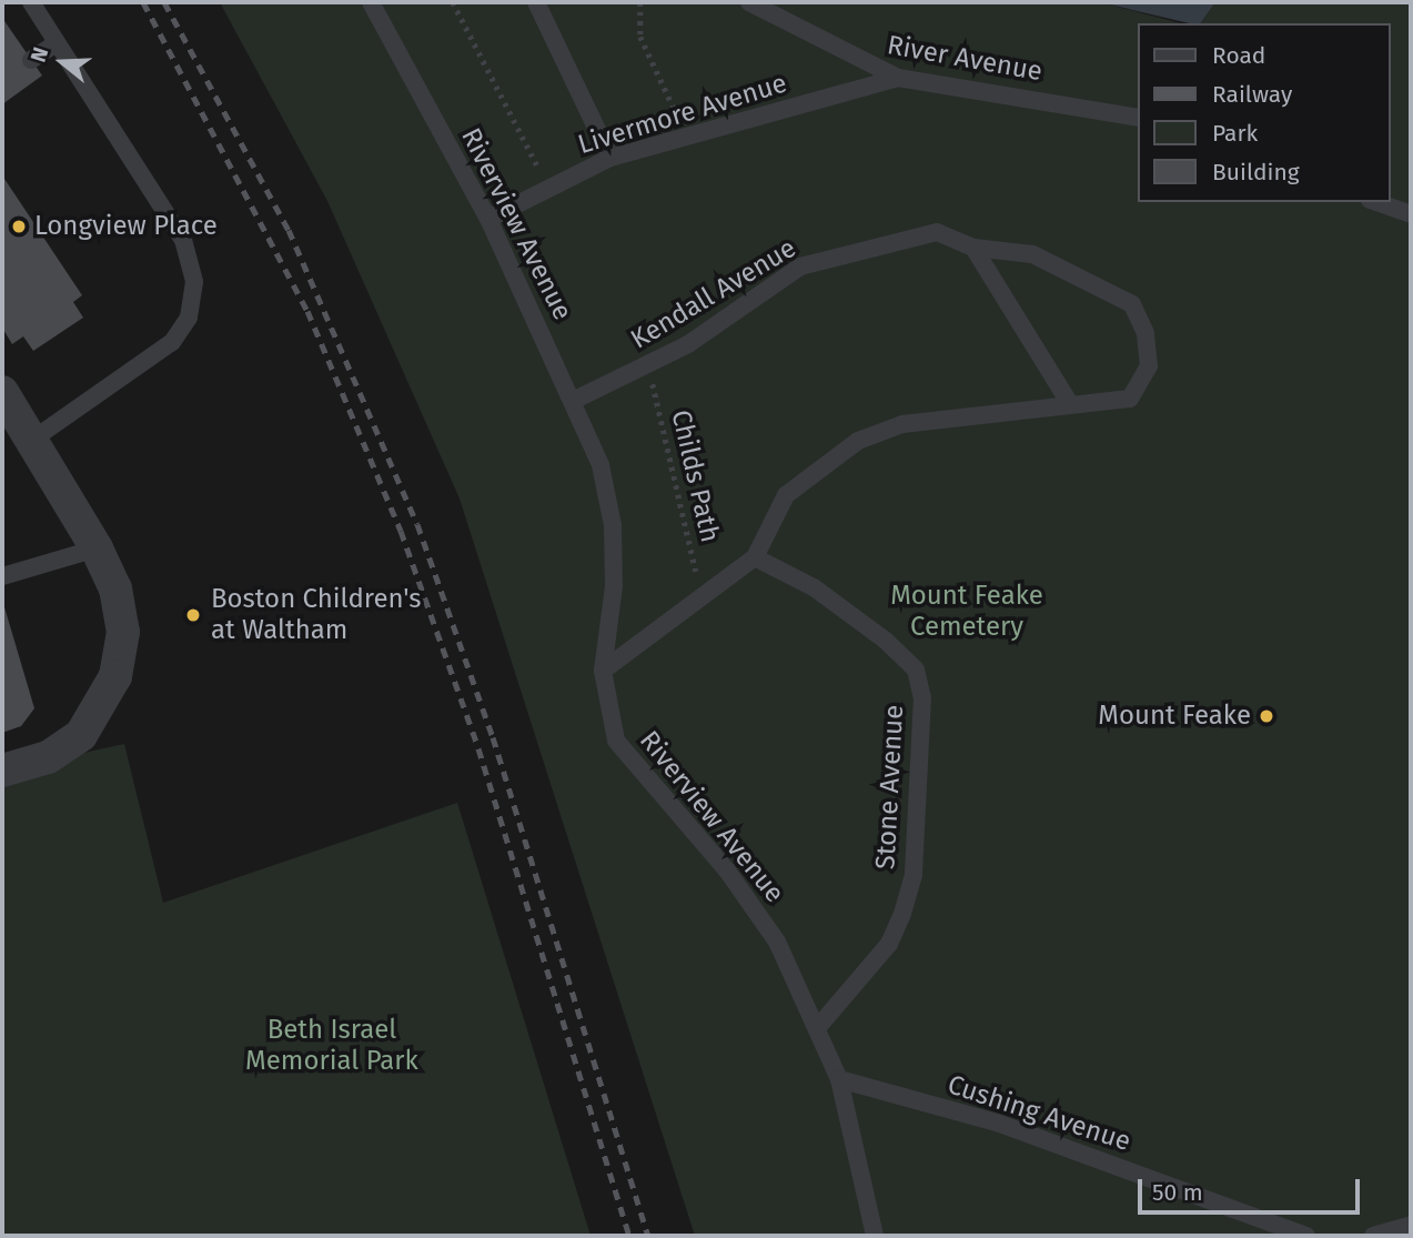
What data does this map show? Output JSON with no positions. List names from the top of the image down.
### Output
{
  "streets": {
    "lane": [
      "River Avenue",
      "Livermore Avenue",
      "Riverview Avenue",
      "Kendall Avenue",
      "Stone Avenue",
      "Cushing Avenue"
    ],
    "path": ["Childs Path"]
  },
  "crossings": [
    ["River Avenue", "Livermore Avenue"],
    ["Livermore Avenue", "Riverview Avenue"],
    ["Riverview Avenue", "Kendall Avenue"],
    ["Riverview Avenue", "Stone Avenue"],
    ["Riverview Avenue", "Cushing Avenue"],
    ["Kendall Avenue", "Childs Path"]
  ],
  "parks": ["Mount Feake Cemetery", "Beth Israel Memorial Park"],
  "places": ["Longview Place", "Boston Children's at Waltham", "Mount Feake"],
  "legend": [
    "Road",
    "Railway",
    "Park",
    "Building"
  ],
  "scale_bar": "50 m",
  "north": "left"
}
